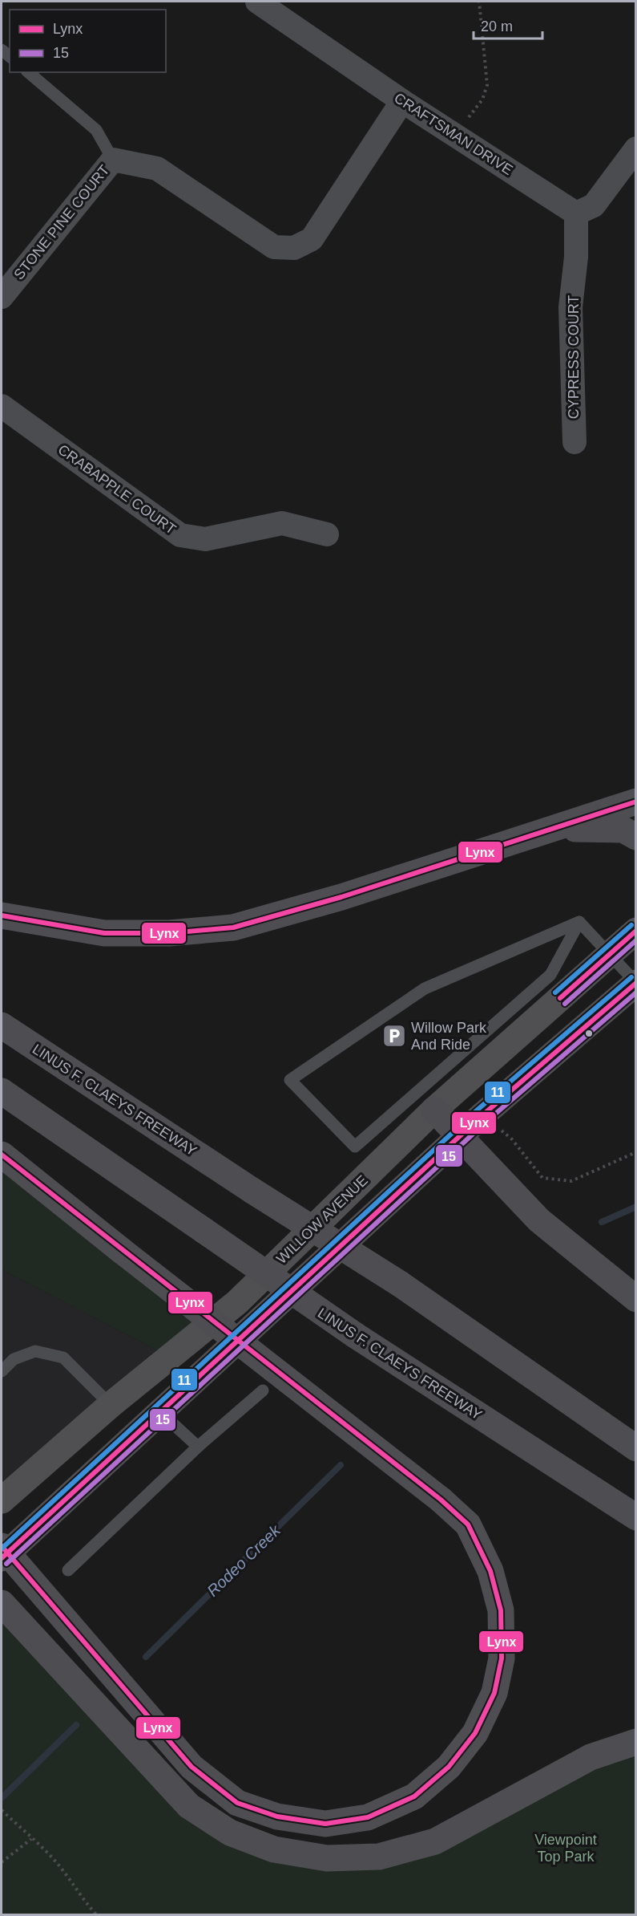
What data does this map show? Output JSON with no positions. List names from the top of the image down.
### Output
{
  "streets": {
    "highway": ["LINUS F. CLAEYS FREEWAY"],
    "main road": ["WILLOW AVENUE"],
    "street": [
      "CRAFTSMAN DRIVE",
      "STONE PINE COURT",
      "CYPRESS COURT",
      "CRABAPPLE COURT"
    ]
  },
  "crossings": [
    ["CRAFTSMAN DRIVE", "STONE PINE COURT"],
    ["CRAFTSMAN DRIVE", "CYPRESS COURT"]
  ],
  "water": ["Rodeo Creek"],
  "parks": ["Viewpoint Top Park"],
  "places": {
    "parking": ["Willow Park And Ride"]
  },
  "lines": ["transit line Lynx", "transit line 11", "transit line 15"],
  "legend": ["Lynx", "15"],
  "scale_bar": "20 m"
}
